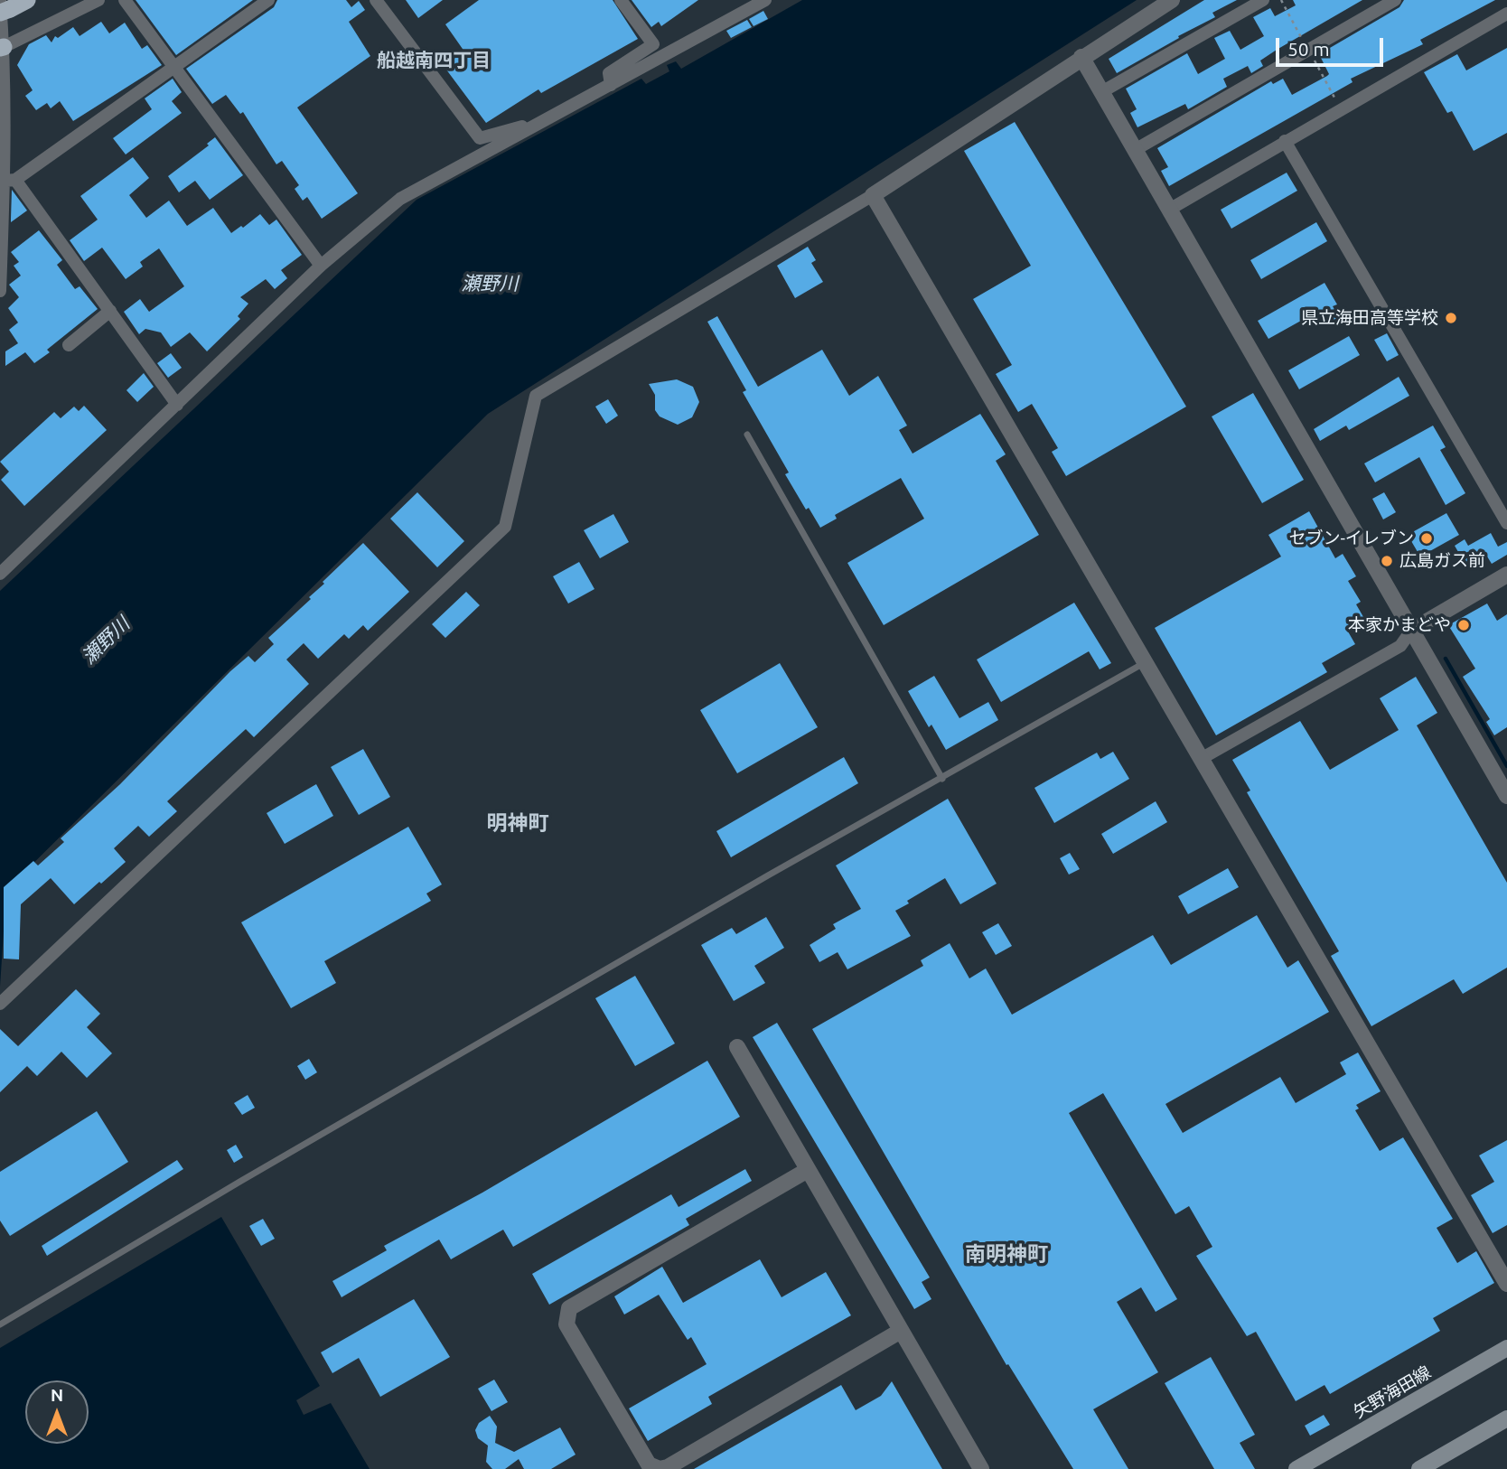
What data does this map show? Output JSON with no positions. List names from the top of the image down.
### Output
{
  "streets": {
    "main road": ["矢野海田線"]
  },
  "districts": ["船越南四丁目", "明神町", "南明神町"],
  "water": ["瀬野川"],
  "places": [
    "県立海田高等学校",
    "セブン-イレブン",
    "広島ガス前",
    "本家かまどや"
  ],
  "scale_bar": "50 m",
  "north": "top"
}
